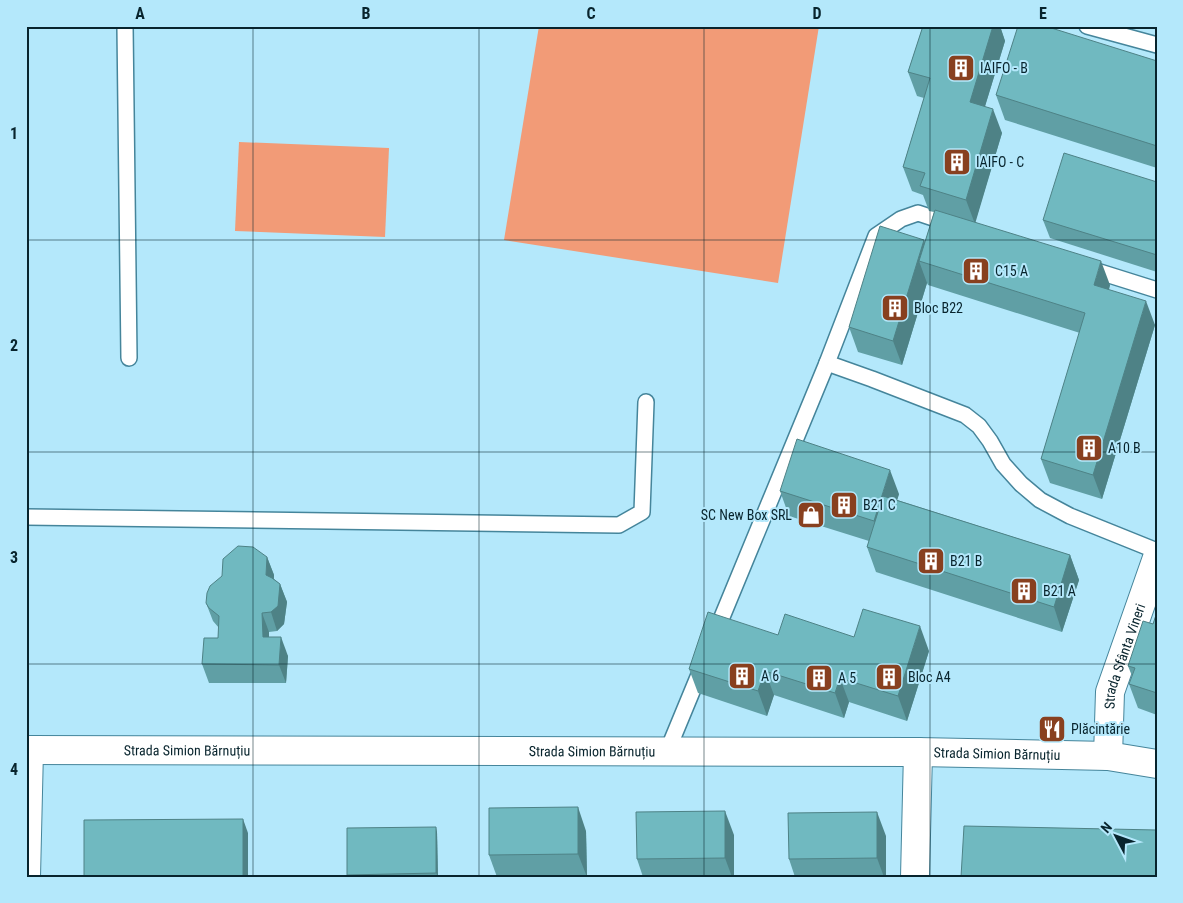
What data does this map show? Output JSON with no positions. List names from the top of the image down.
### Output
{
  "streets": {
    "street": ["Strada Sfânta Vineri", "Strada Simion Bărnuțiu"]
  },
  "crossings": [
    ["Strada Sfânta Vineri", "Strada Simion Bărnuțiu"]
  ],
  "places": {
    "building": [
      "IAIFO - B",
      "IAIFO - C",
      "C15 A",
      "Bloc B22",
      "A10 B",
      "B21 C",
      "B21 B",
      "B21 A",
      "A 6",
      "Bloc A4",
      "A 5"
    ],
    "shop": ["SC New Box SRL"],
    "restaurant": ["Plăcintărie"]
  },
  "north": "top left",
  "grid": {
    "columns": [
      "A",
      "B",
      "C",
      "D",
      "E"
    ],
    "rows": [
      "1",
      "2",
      "3",
      "4"
    ]
  }
}
